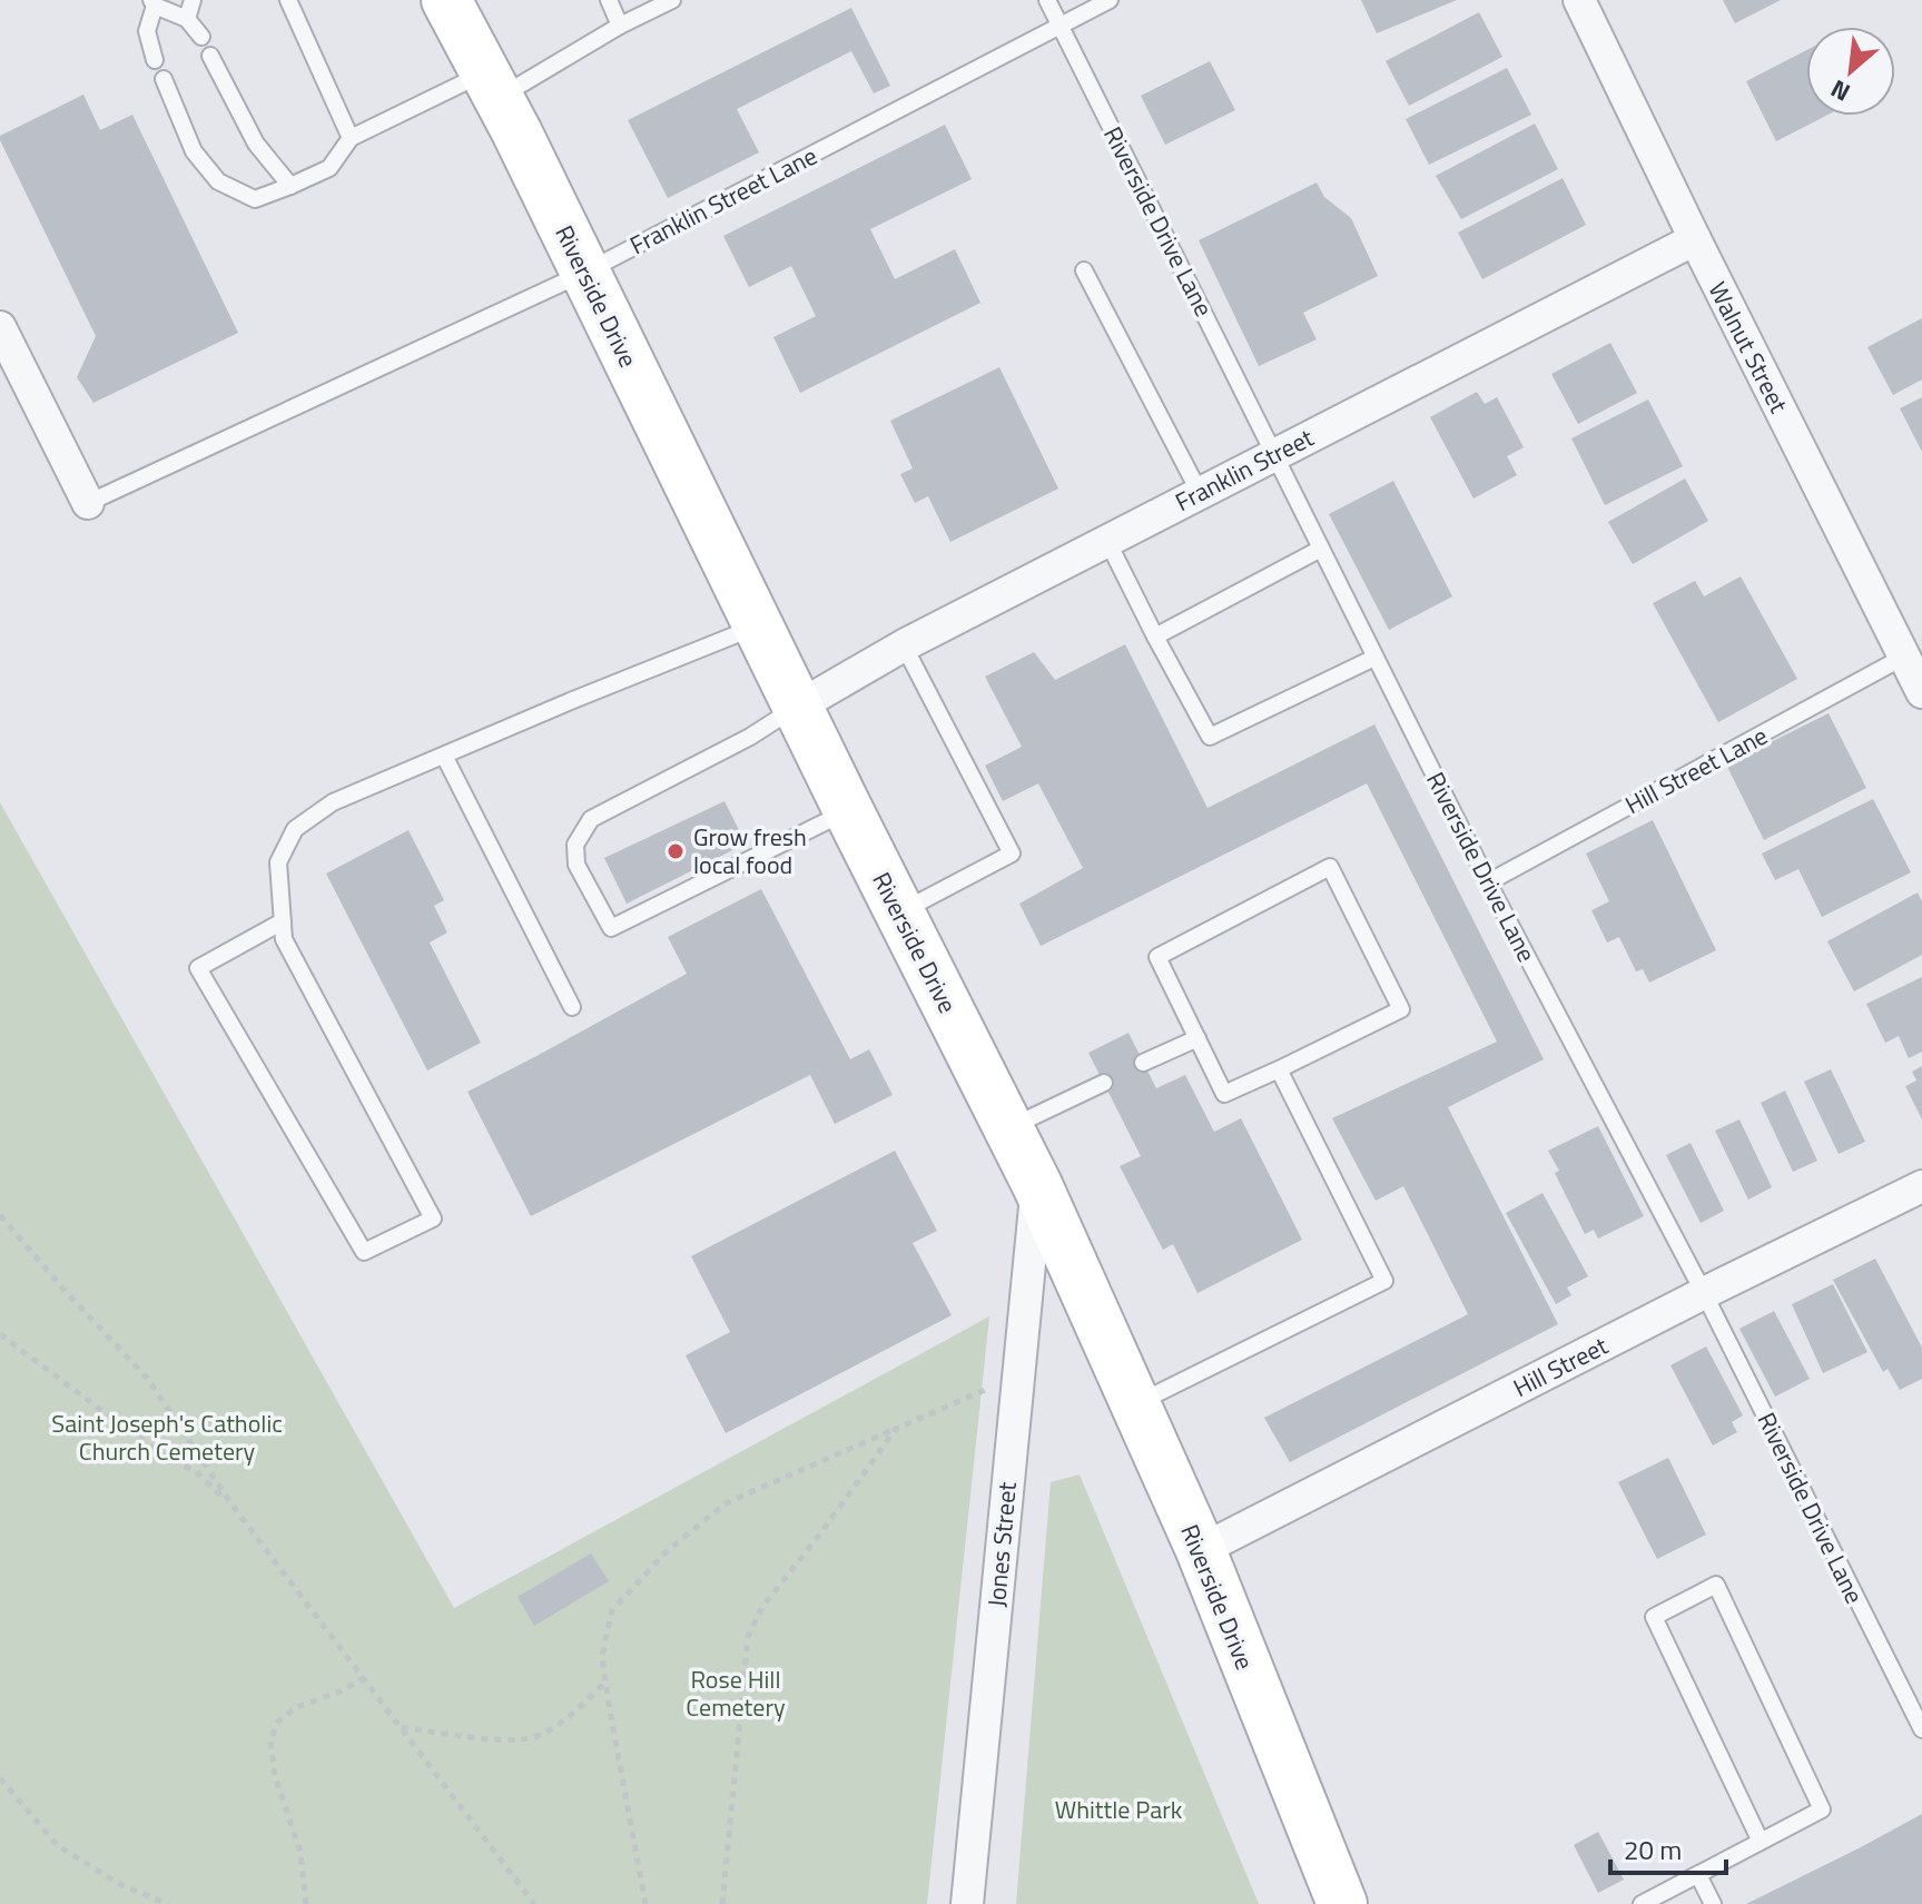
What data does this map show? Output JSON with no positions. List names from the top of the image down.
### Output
{
  "streets": {
    "main road": ["Riverside Drive"],
    "street": [
      "Walnut Street",
      "Franklin Street",
      "Hill Street",
      "Jones Street"
    ],
    "lane": ["Franklin Street Lane", "Riverside Drive Lane", "Hill Street Lane"]
  },
  "crossings": [
    ["Franklin Street Lane", "Riverside Drive Lane"],
    ["Franklin Street Lane", "Riverside Drive"],
    ["Riverside Drive Lane", "Franklin Street"],
    ["Riverside Drive Lane", "Hill Street Lane"],
    ["Riverside Drive Lane", "Hill Street"],
    ["Riverside Drive", "Franklin Street"],
    ["Riverside Drive", "Hill Street"],
    ["Riverside Drive", "Jones Street"],
    ["Walnut Street", "Franklin Street"],
    ["Walnut Street", "Hill Street Lane"]
  ],
  "parks": ["Saint Joseph's Catholic Church Cemetery", "Rose Hill Cemetery", "Whittle Park"],
  "places": ["Grow fresh local food"],
  "scale_bar": "20 m",
  "north": "bottom left"
}
